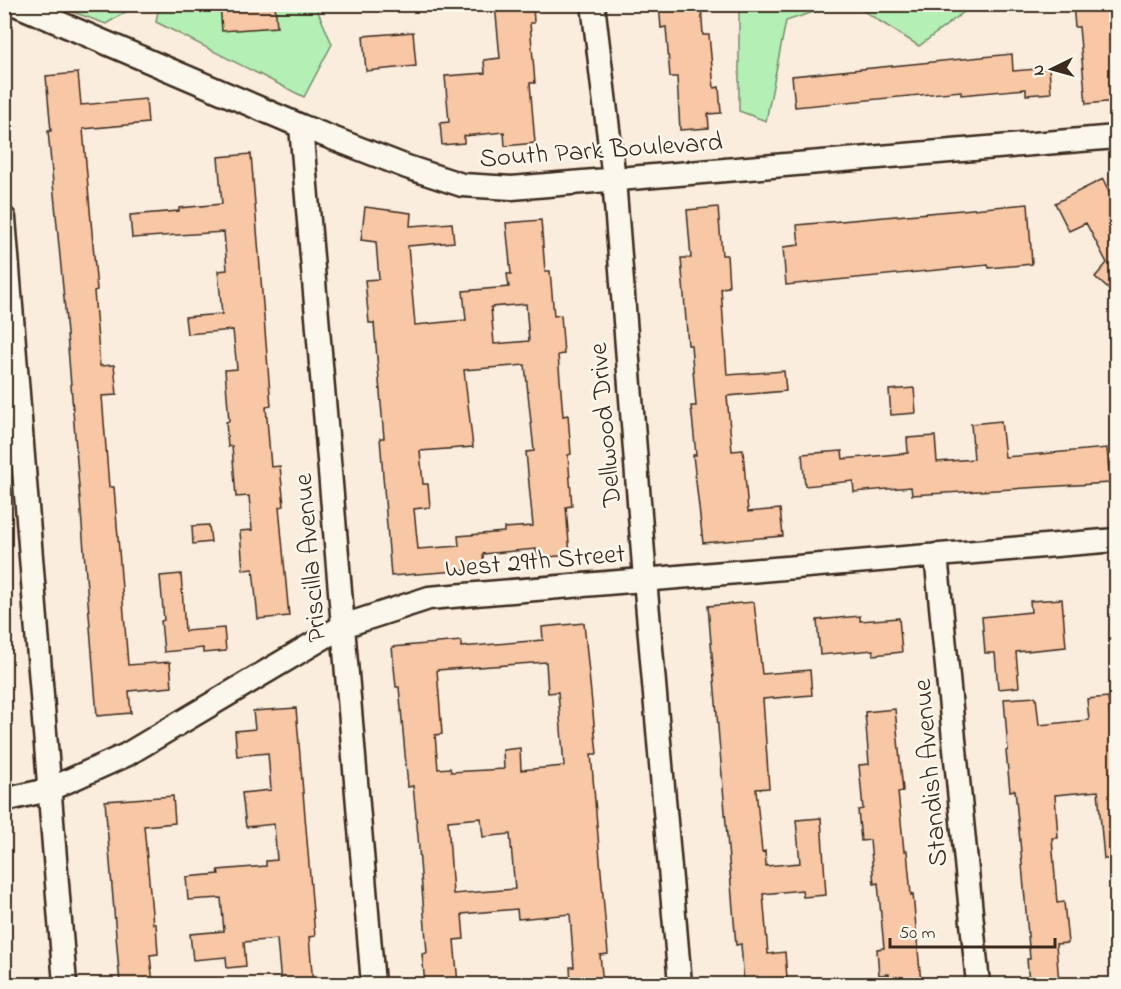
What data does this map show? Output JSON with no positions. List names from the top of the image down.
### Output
{
  "streets": {
    "street": [
      "South Park Boulevard",
      "Dellwood Drive",
      "Priscilla Avenue",
      "West 29th Street",
      "Standish Avenue"
    ]
  },
  "crossings": [
    ["South Park Boulevard", "Dellwood Drive"],
    ["South Park Boulevard", "Priscilla Avenue"],
    ["Dellwood Drive", "West 29th Street"],
    ["Priscilla Avenue", "West 29th Street"],
    ["West 29th Street", "Standish Avenue"]
  ],
  "scale_bar": "50 m",
  "north": "left"
}
